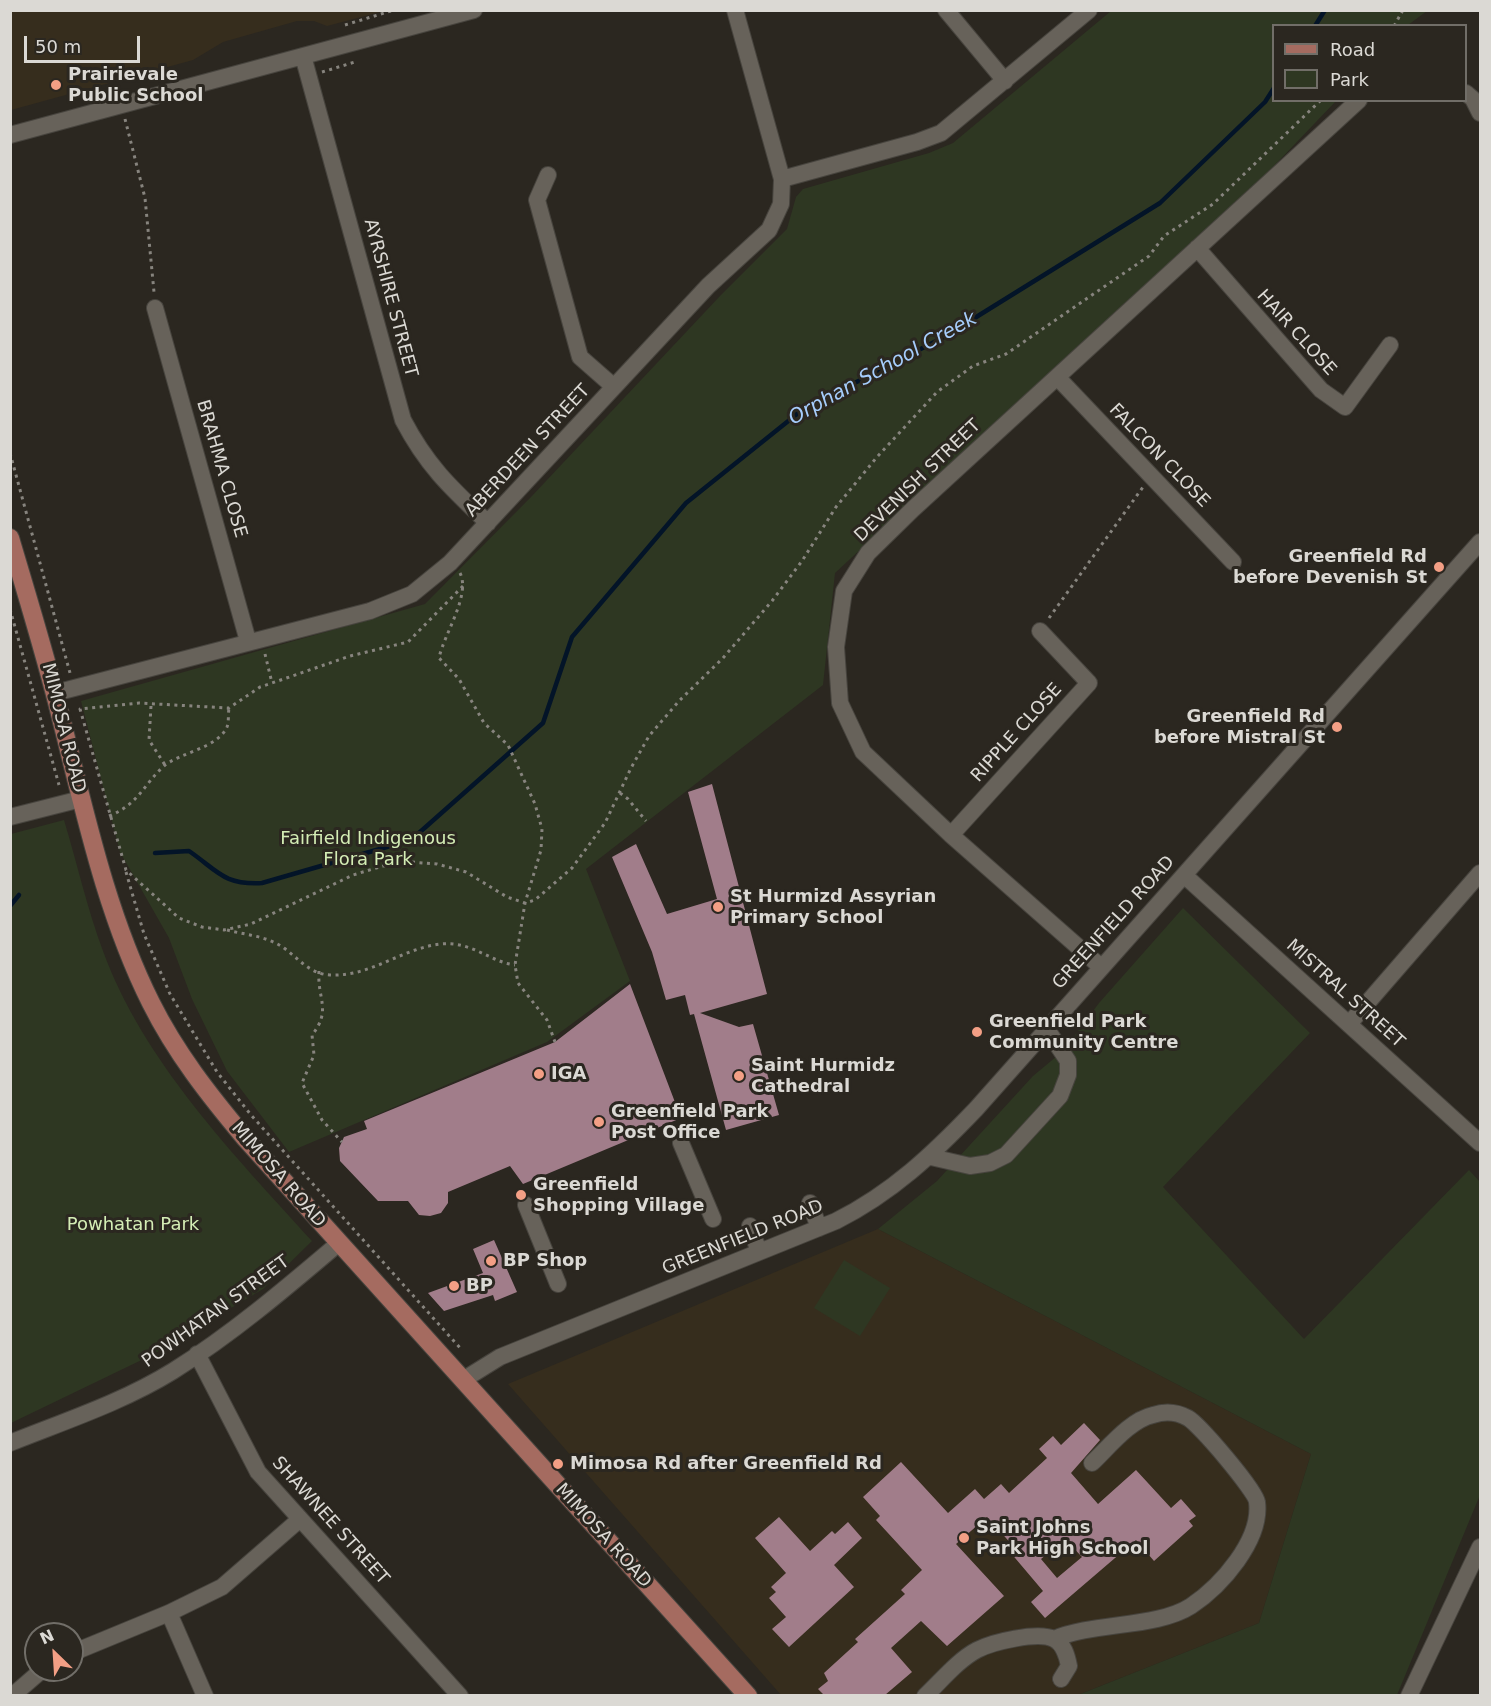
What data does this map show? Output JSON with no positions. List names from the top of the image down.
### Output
{
  "streets": {
    "main road": ["MIMOSA ROAD"],
    "street": [
      "AYRSHIRE STREET",
      "HAIR CLOSE",
      "ABERDEEN STREET",
      "FALCON CLOSE",
      "BRAHMA CLOSE",
      "DEVENISH STREET",
      "RIPPLE CLOSE",
      "GREENFIELD ROAD",
      "MISTRAL STREET",
      "POWHATAN STREET",
      "SHAWNEE STREET"
    ]
  },
  "crossings": [
    ["AYRSHIRE STREET", "ABERDEEN STREET"],
    ["HAIR CLOSE", "DEVENISH STREET"],
    ["ABERDEEN STREET", "BRAHMA CLOSE"],
    ["ABERDEEN STREET", "MIMOSA ROAD"],
    ["FALCON CLOSE", "DEVENISH STREET"],
    ["DEVENISH STREET", "RIPPLE CLOSE"],
    ["DEVENISH STREET", "GREENFIELD ROAD"],
    ["MIMOSA ROAD", "GREENFIELD ROAD"],
    ["MIMOSA ROAD", "POWHATAN STREET"],
    ["GREENFIELD ROAD", "MISTRAL STREET"],
    ["POWHATAN STREET", "SHAWNEE STREET"]
  ],
  "water": ["Orphan School Creek"],
  "parks": ["Fairfield Indigenous Flora Park", "Powhatan Park"],
  "places": [
    "Prairievale Public School",
    "Greenfield Rd before Devenish St",
    "Greenfield Rd before Mistral St",
    "St Hurmizd Assyrian Primary School",
    "Greenfield Park Community Centre",
    "IGA",
    "Saint Hurmidz Cathedral",
    "Greenfield Park Post Office",
    "Greenfield Shopping Village",
    "BP Shop",
    "BP",
    "Mimosa Rd after Greenfield Rd",
    "Saint Johns Park High School"
  ],
  "legend": ["Road", "Park"],
  "scale_bar": "50 m",
  "north": "top left"
}
